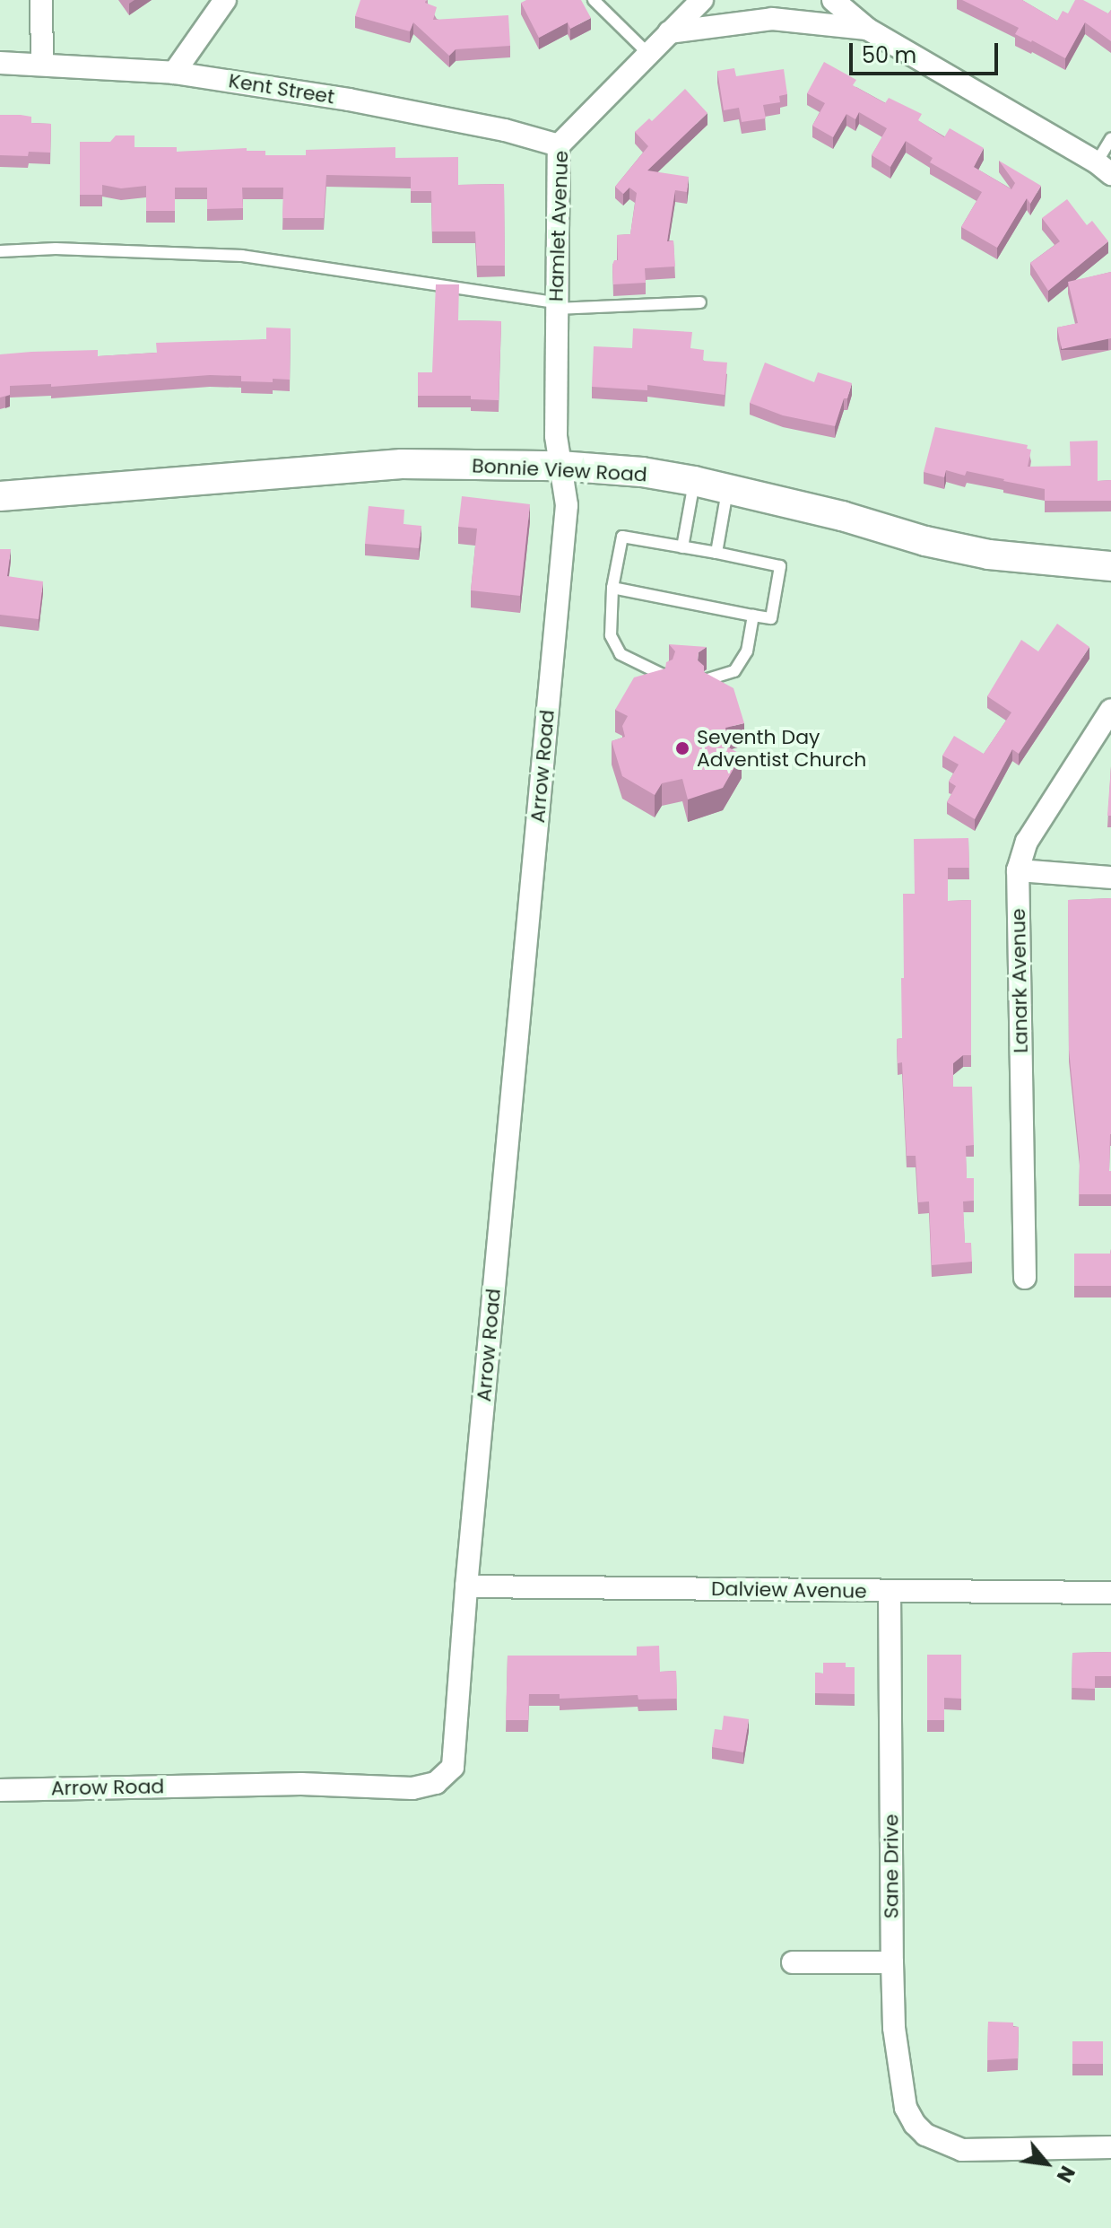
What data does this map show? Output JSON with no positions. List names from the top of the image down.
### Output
{
  "streets": {
    "street": [
      "Kent Street",
      "Hamlet Avenue",
      "Bonnie View Road",
      "Arrow Road",
      "Lanark Avenue",
      "Dalview Avenue",
      "Sane Drive"
    ]
  },
  "crossings": [
    ["Kent Street", "Hamlet Avenue"],
    ["Hamlet Avenue", "Bonnie View Road"],
    ["Hamlet Avenue", "Arrow Road"],
    ["Bonnie View Road", "Arrow Road"],
    ["Arrow Road", "Dalview Avenue"],
    ["Dalview Avenue", "Sane Drive"]
  ],
  "places": ["Seventh Day Adventist Church"],
  "scale_bar": "50 m",
  "north": "bottom right"
}
